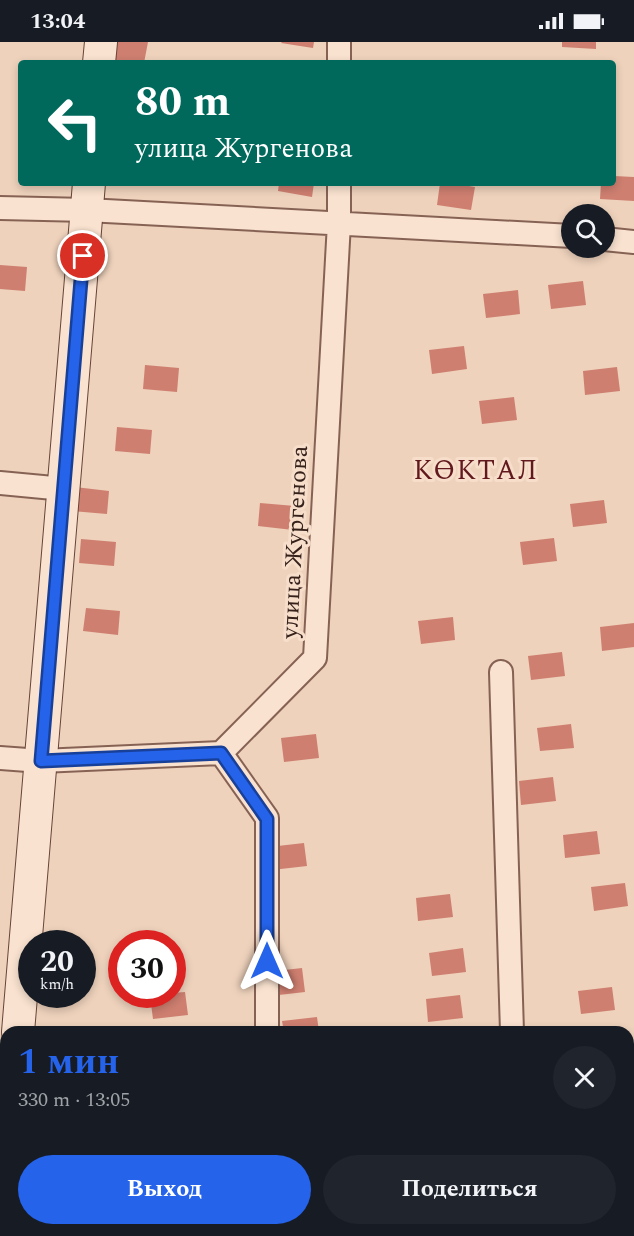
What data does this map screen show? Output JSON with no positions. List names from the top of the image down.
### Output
{
  "streets": {
    "street": ["улица Жургенова"]
  },
  "districts": ["КӨКТАЛ"],
  "page": {
    "status": "13:04",
    "turn": ["80 m", "улица Жургенова"],
    "speed": "20 km/h",
    "limit": "30",
    "heading": ["1 мин", "330 m · 13:05"],
    "buttons": ["Выход", "Поделиться"]
  }
}
